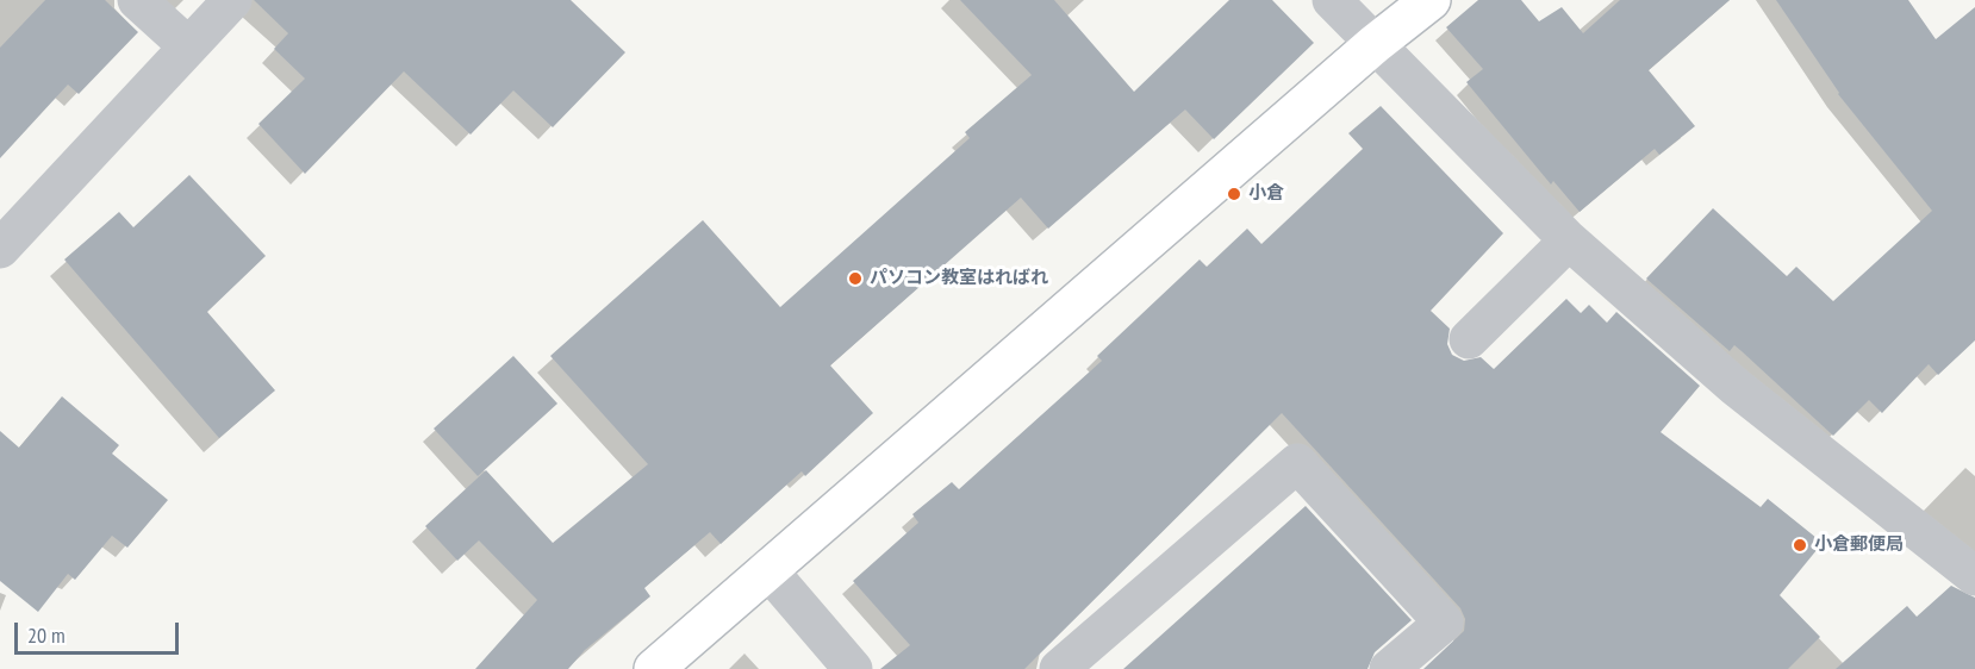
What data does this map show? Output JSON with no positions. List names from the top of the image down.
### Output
{
  "places": ["小倉", "パソコン教室はればれ", "小倉郵便局"],
  "scale_bar": "20 m"
}
